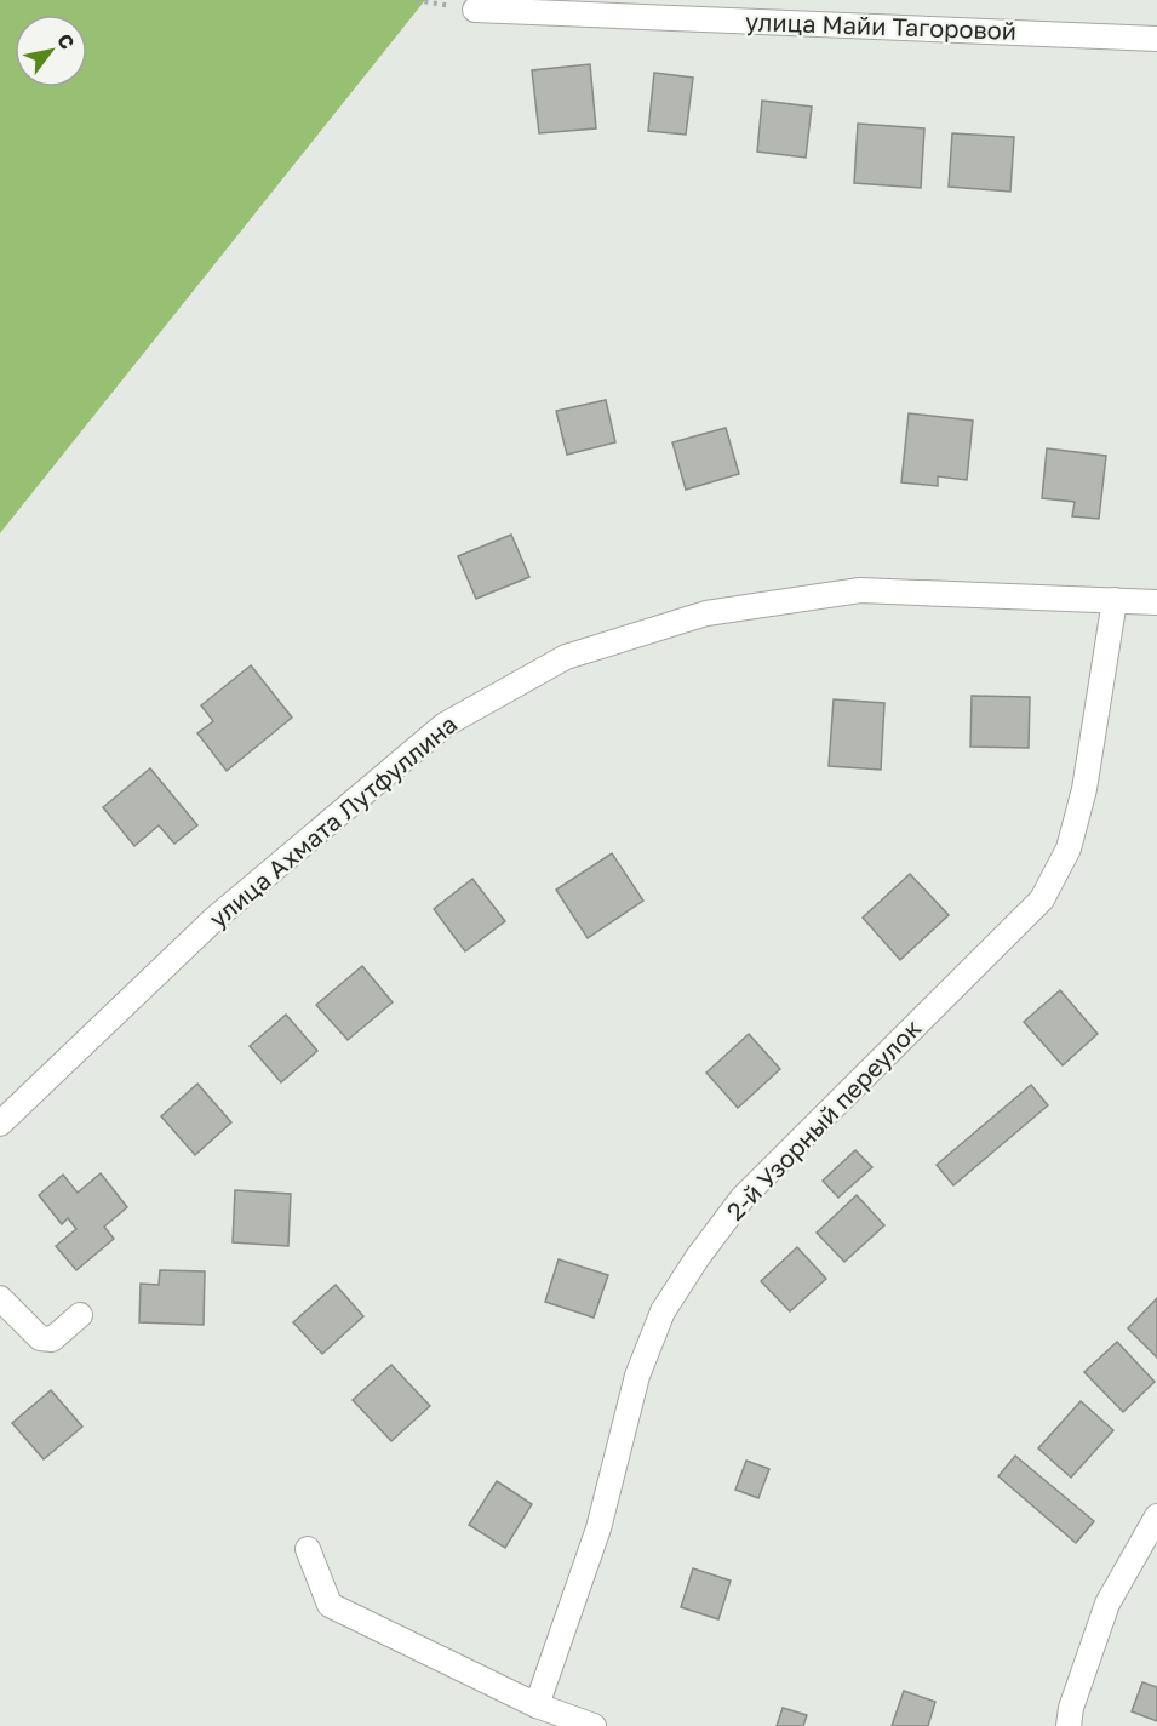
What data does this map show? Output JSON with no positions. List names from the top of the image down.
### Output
{
  "streets": {
    "street": ["улица Майи Тагоровой", "улица Ахмата Лутфуллина", "2-й Узорный переулок"]
  },
  "crossings": [
    ["улица Ахмата Лутфуллина", "2-й Узорный переулок"]
  ],
  "north": "top right"
}
